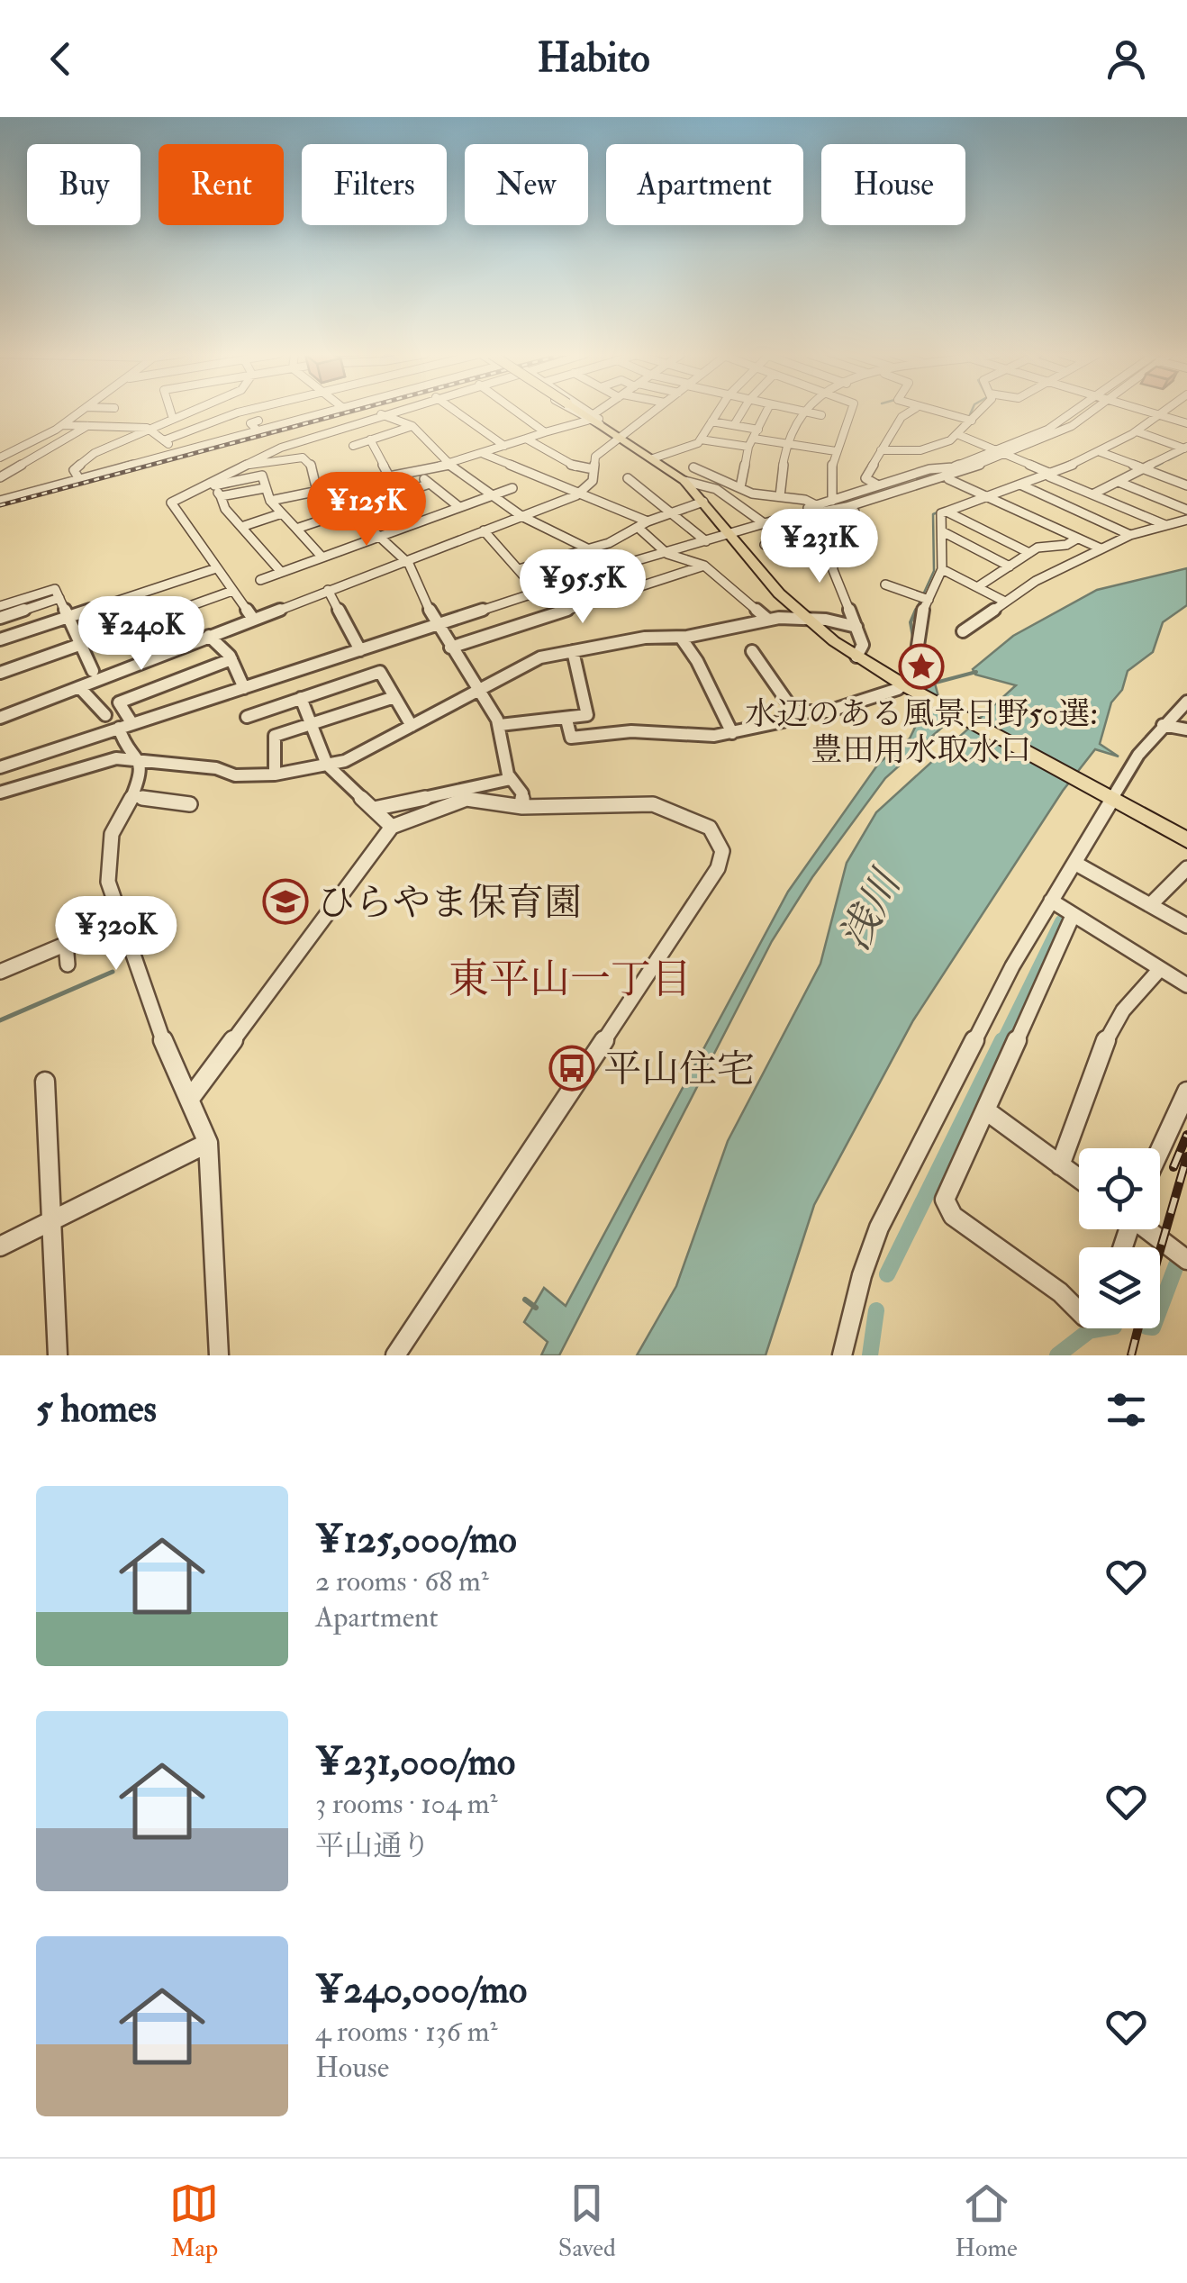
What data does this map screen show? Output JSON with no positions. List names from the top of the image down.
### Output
{
  "districts": ["東平山一丁目"],
  "water": ["浅川"],
  "places": {
    "place": ["水辺のある風景日野50選: 豊田用水取水口"],
    "school or university": ["ひらやま保育園"],
    "bus stop": ["平山住宅"]
  },
  "page": {
    "header": "Habito",
    "chip": [
      "Buy",
      "Rent",
      "Filters",
      "New",
      "Apartment",
      "House"
    ],
    "price": [
      "¥125K",
      "¥231K",
      "¥95.5K",
      "¥240K",
      "¥320K"
    ],
    "heading": "5 homes",
    "list": [
      {
        "name": "¥125,000/mo",
        "note": "2 rooms · 68 m² · Apartment"
      },
      {
        "name": "¥231,000/mo",
        "note": "3 rooms · 104 m² · 平山通り"
      },
      {
        "name": "¥240,000/mo",
        "note": "4 rooms · 136 m² · House"
      }
    ],
    "tabs": ["Map", "Saved", "Home"]
  }
}
